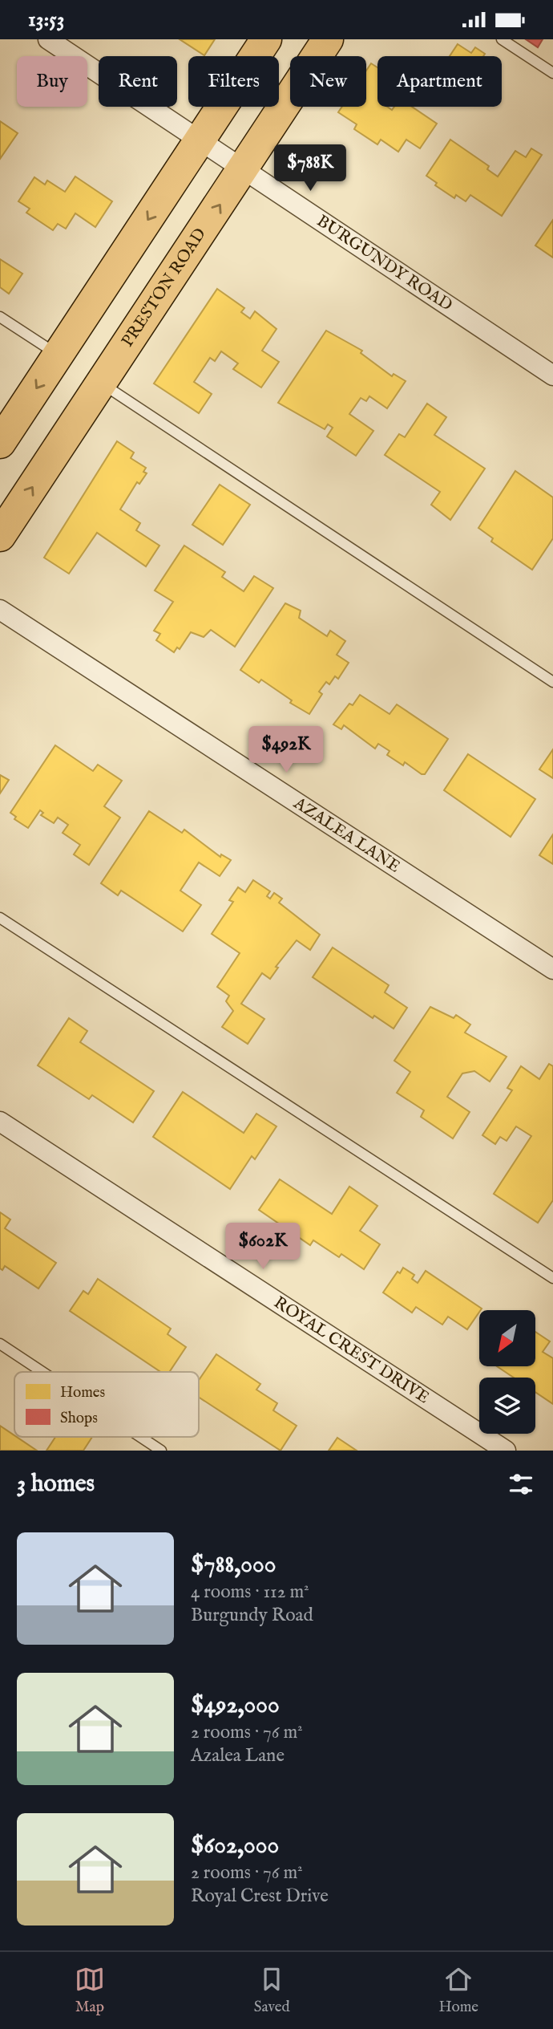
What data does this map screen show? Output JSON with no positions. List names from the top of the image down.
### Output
{
  "streets": {
    "main road": ["PRESTON ROAD"],
    "street": ["BURGUNDY ROAD", "AZALEA LANE", "ROYAL CREST DRIVE"]
  },
  "crossings": [
    ["BURGUNDY ROAD", "PRESTON ROAD"]
  ],
  "legend": ["Homes", "Shops"],
  "north": "bottom left",
  "page": {
    "status": "13:53",
    "chip": [
      "Buy",
      "Rent",
      "Filters",
      "New",
      "Apartment"
    ],
    "price": ["$788K", "$492K", "$602K"],
    "heading": "3 homes",
    "list": [
      {
        "name": "$788,000",
        "note": "4 rooms · 112 m² · Burgundy Road"
      },
      {
        "name": "$492,000",
        "note": "2 rooms · 76 m² · Azalea Lane"
      },
      {
        "name": "$602,000",
        "note": "2 rooms · 76 m² · Royal Crest Drive"
      }
    ],
    "tabs": ["Map", "Saved", "Home"]
  }
}
